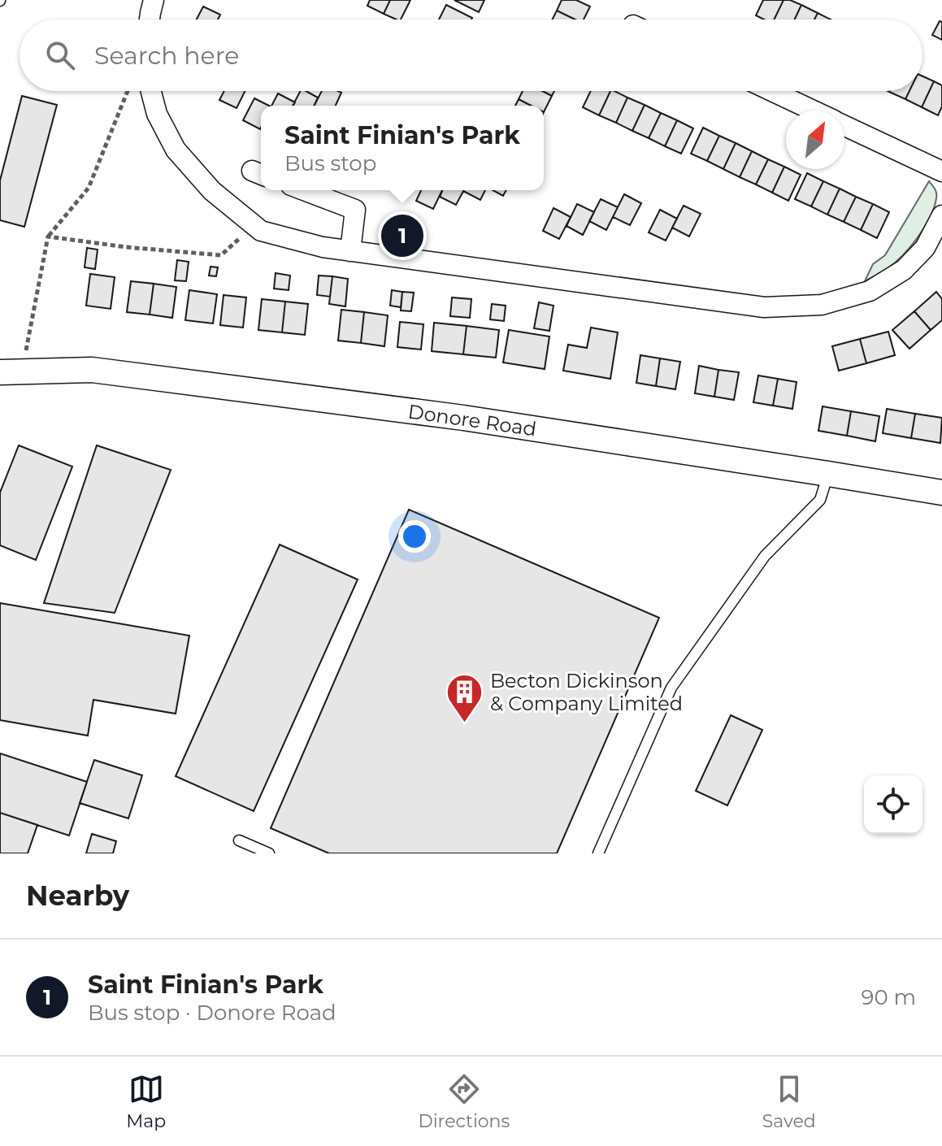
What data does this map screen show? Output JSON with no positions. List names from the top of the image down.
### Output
{
  "streets": {
    "street": ["Donore Road"]
  },
  "places": {
    "building": ["Becton Dickinson & Company Limited"]
  },
  "north": "top right",
  "page": {
    "search": "Search here",
    "popup": ["Saint Finian's Park", "Bus stop"],
    "pins": "1",
    "heading": "Nearby",
    "list": [
      {
        "mark": "1",
        "name": "Saint Finian's Park",
        "note": "Bus stop · Donore Road",
        "value": "90 m"
      }
    ],
    "nav": ["Map", "Directions", "Saved"]
  }
}
